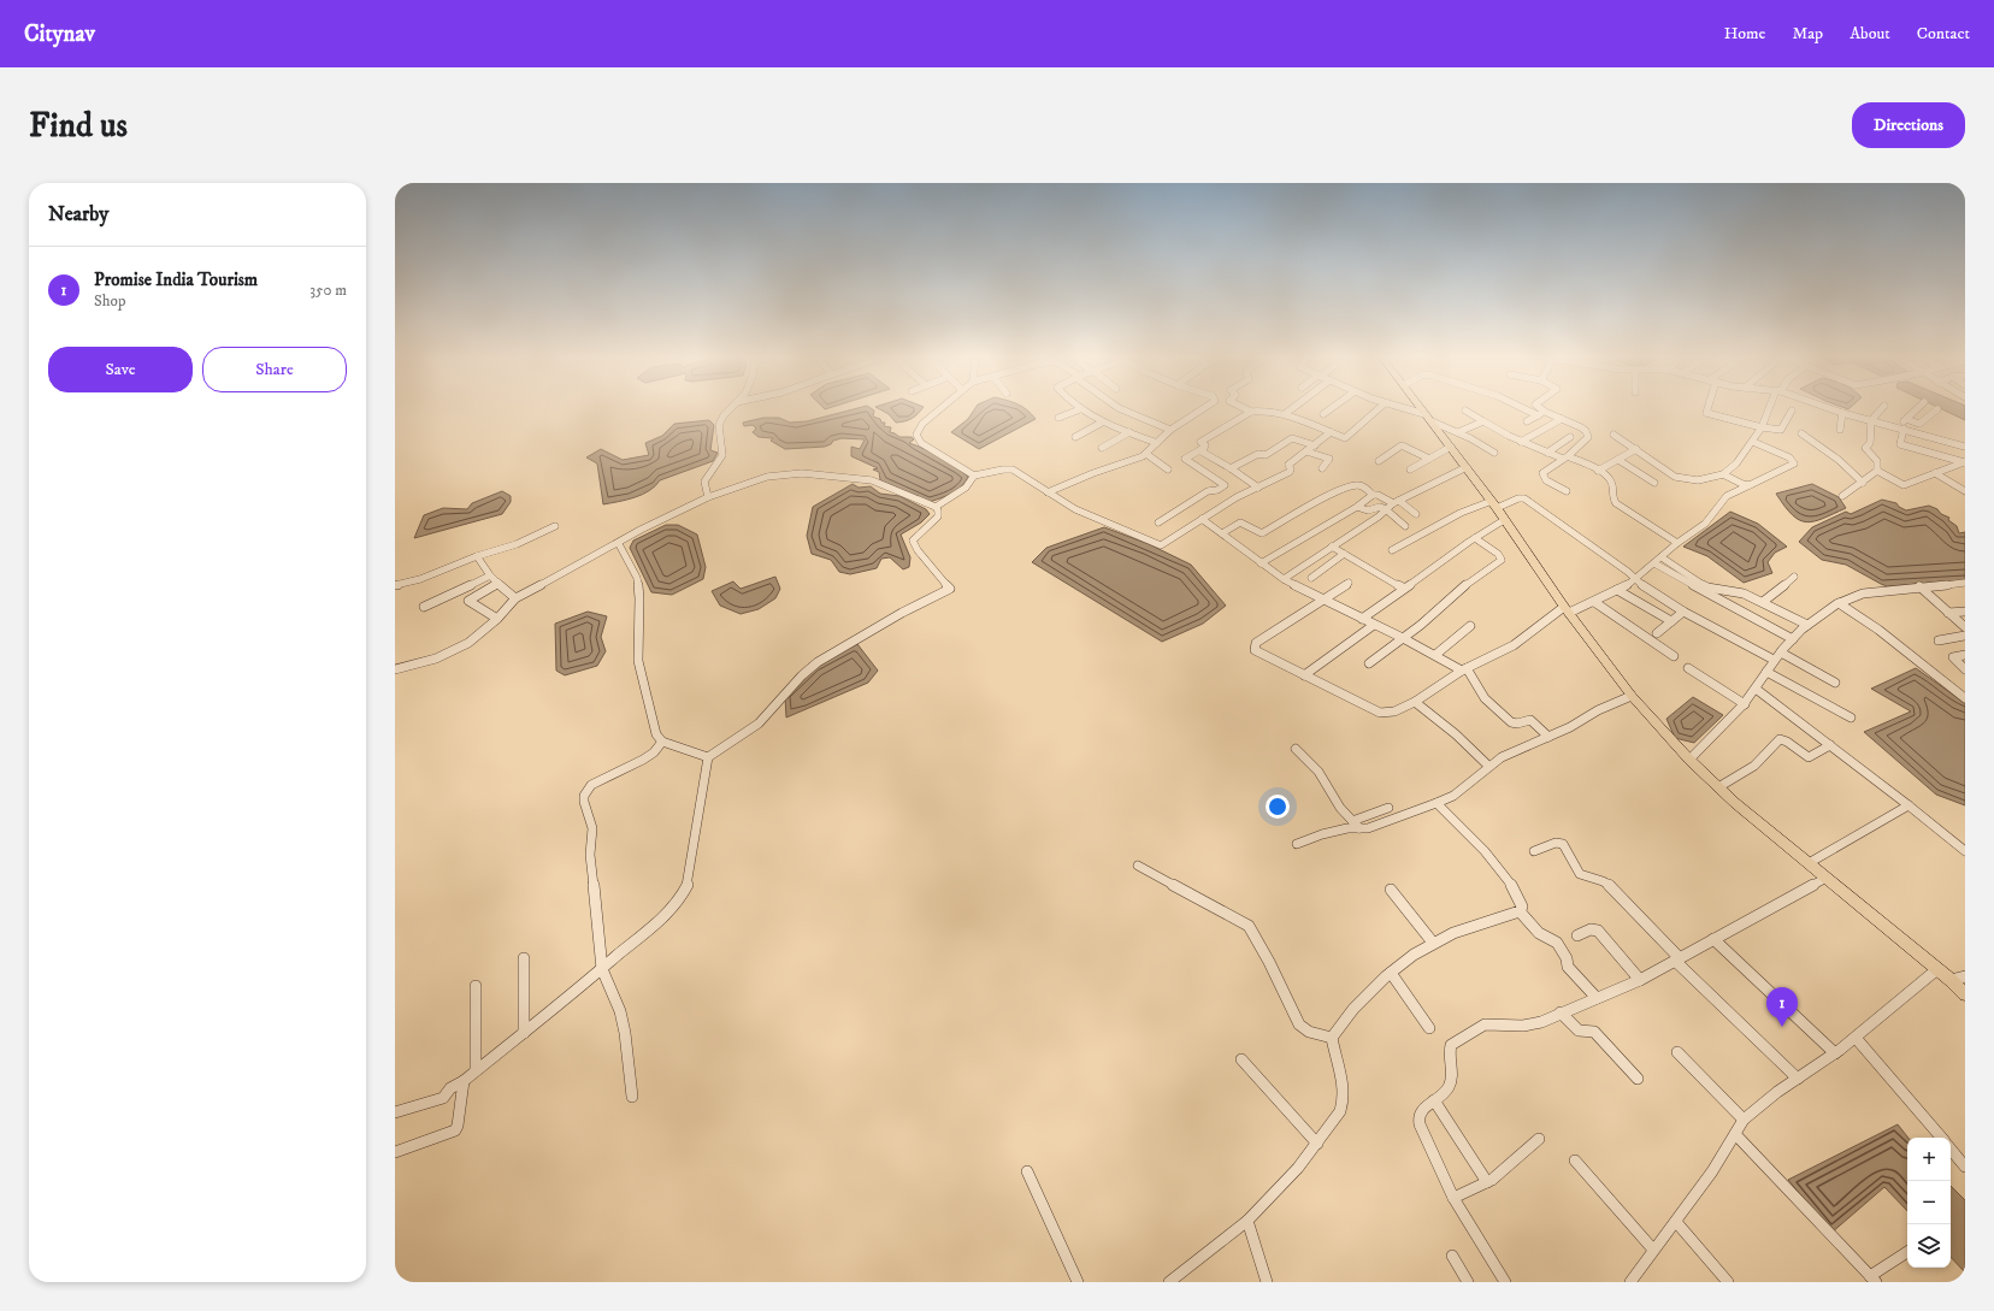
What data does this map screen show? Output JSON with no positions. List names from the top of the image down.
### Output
{
  "page": {
    "header": "Citynav",
    "nav": [
      "Home",
      "Map",
      "About",
      "Contact"
    ],
    "buttons": [
      "Directions",
      ["Save", "Share"]
    ],
    "title": "Find us",
    "heading": "Nearby",
    "list": [
      {
        "mark": "1",
        "name": "Promise India Tourism",
        "note": "Shop",
        "value": "350 m"
      }
    ],
    "pins": "1",
    "map_buttons": ["+", "−"]
  }
}
